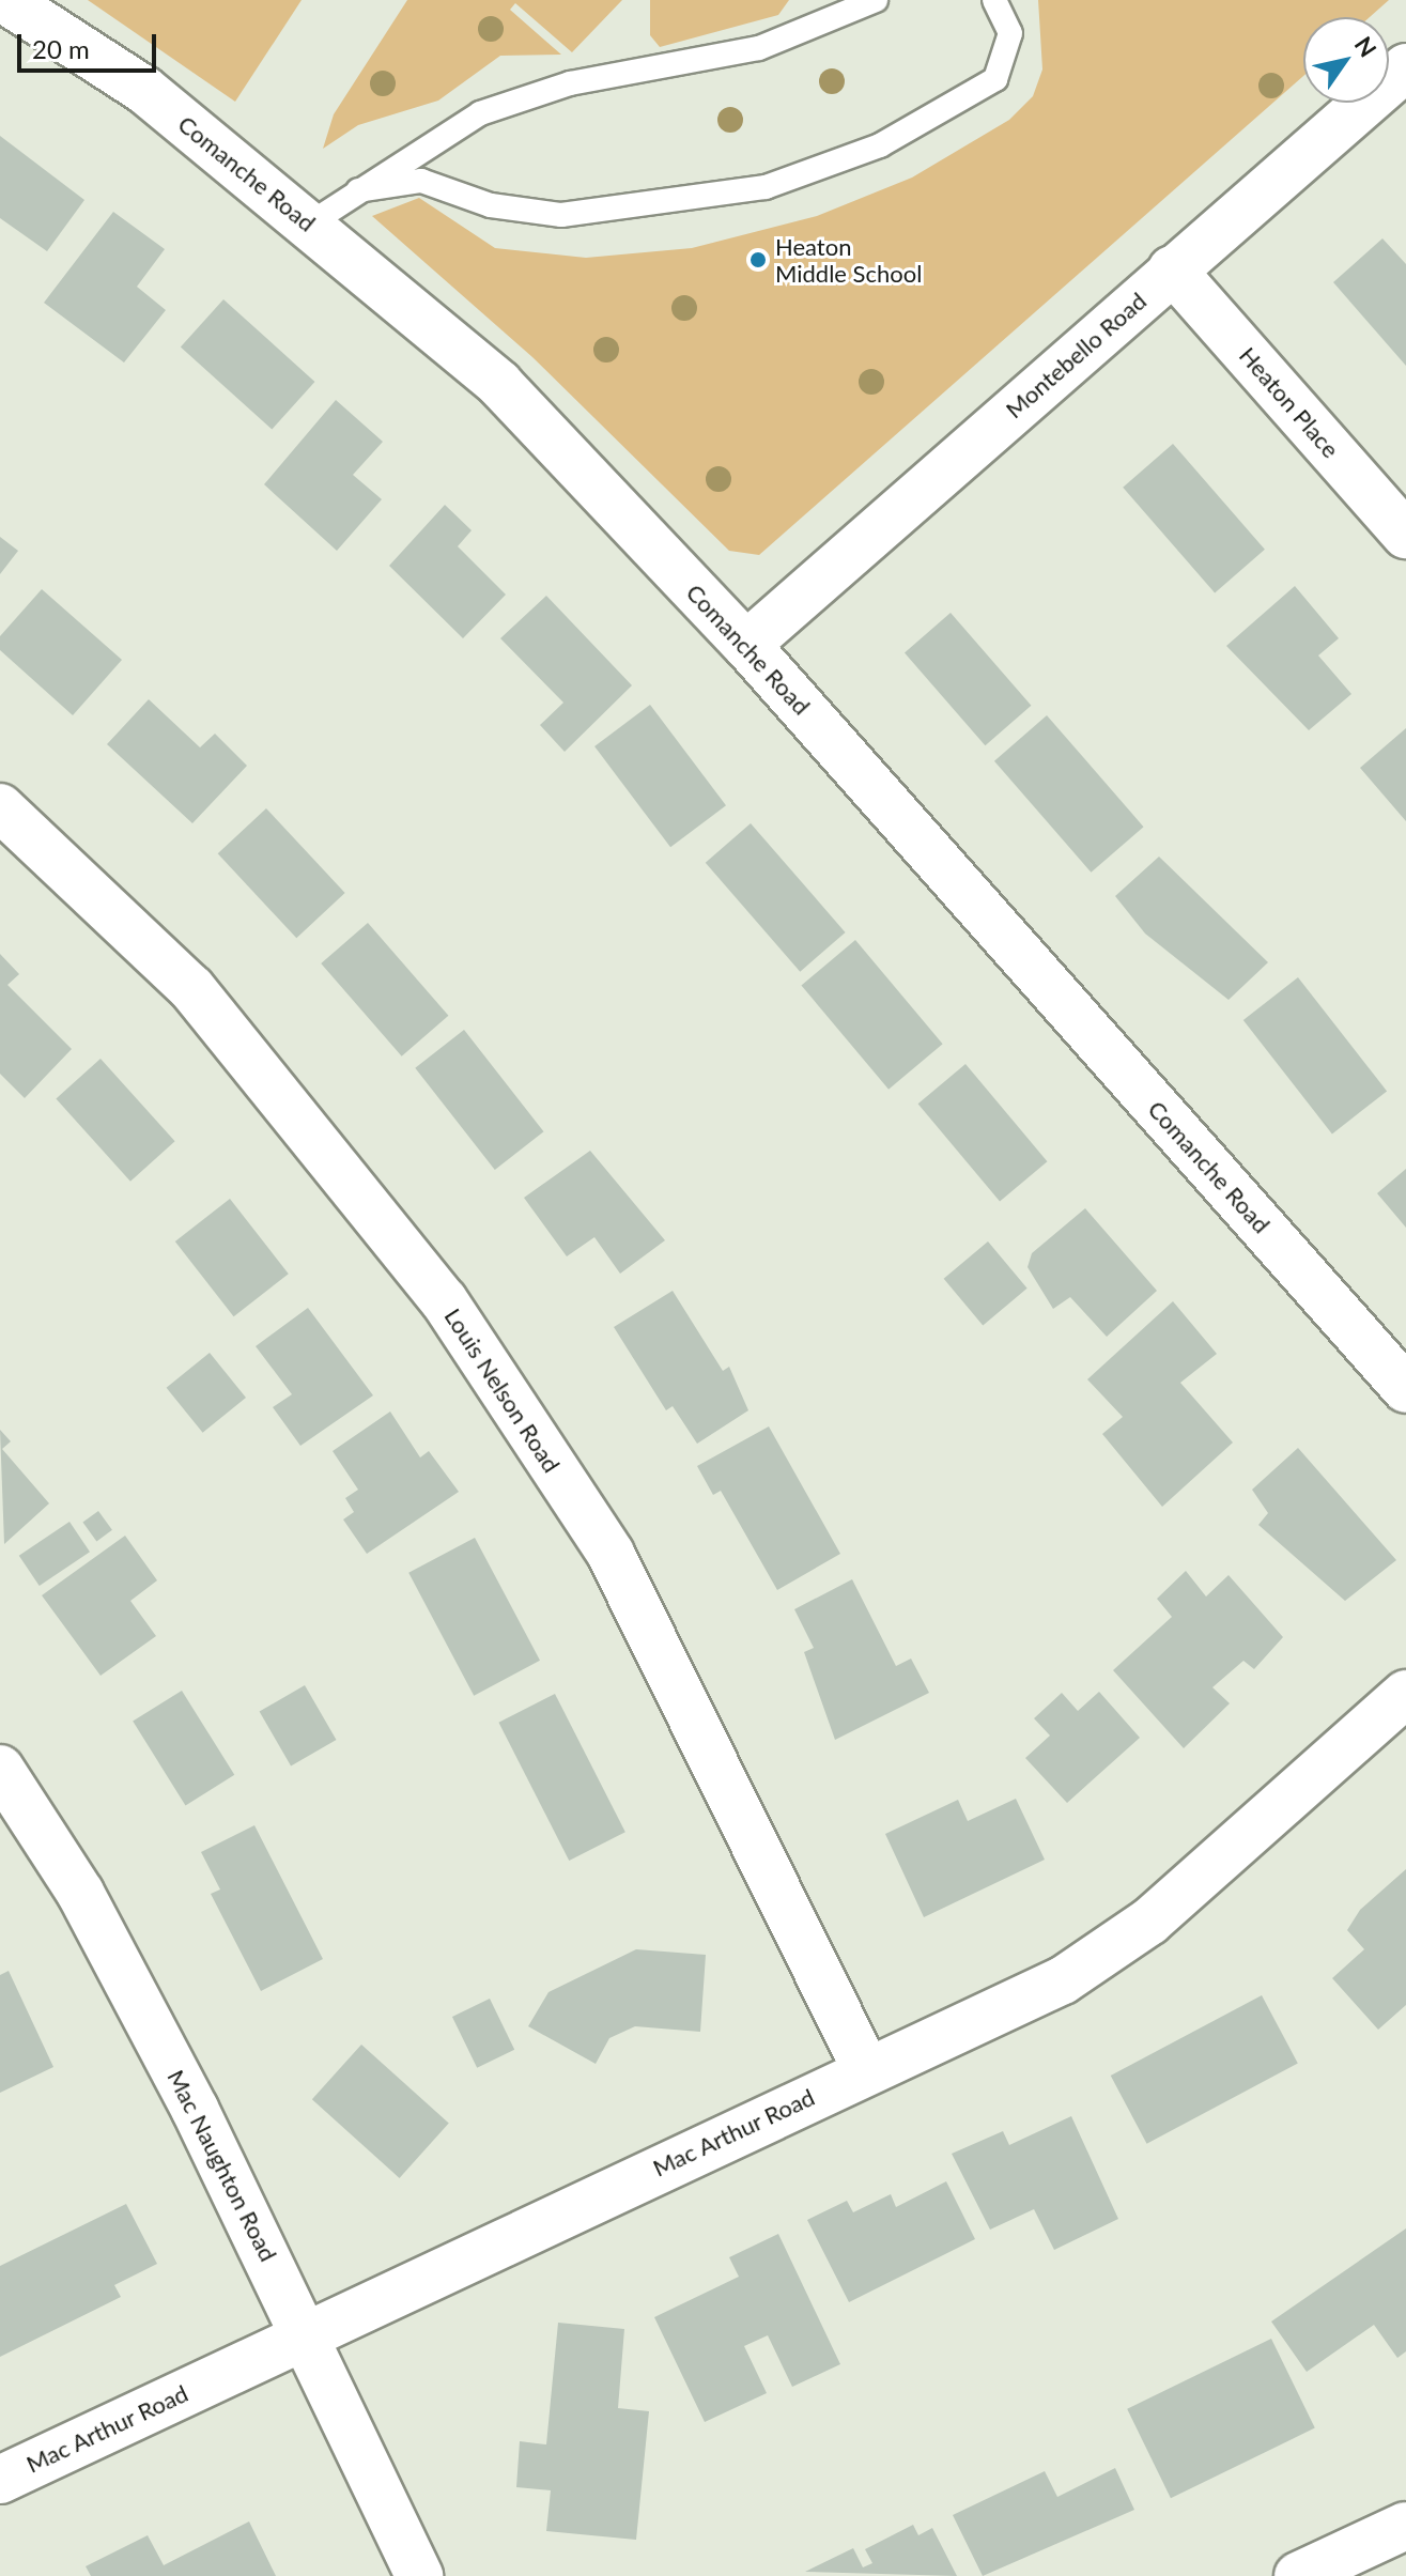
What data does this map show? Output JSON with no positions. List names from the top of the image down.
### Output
{
  "streets": {
    "street": [
      "Comanche Road",
      "Montebello Road",
      "Heaton Place",
      "Louis Nelson Road",
      "Mac Arthur Road",
      "Mac Naughton Road"
    ]
  },
  "crossings": [
    ["Comanche Road", "Montebello Road"],
    ["Montebello Road", "Heaton Place"],
    ["Louis Nelson Road", "Mac Arthur Road"],
    ["Mac Arthur Road", "Mac Naughton Road"]
  ],
  "places": ["Heaton Middle School"],
  "scale_bar": "20 m",
  "north": "top right"
}
